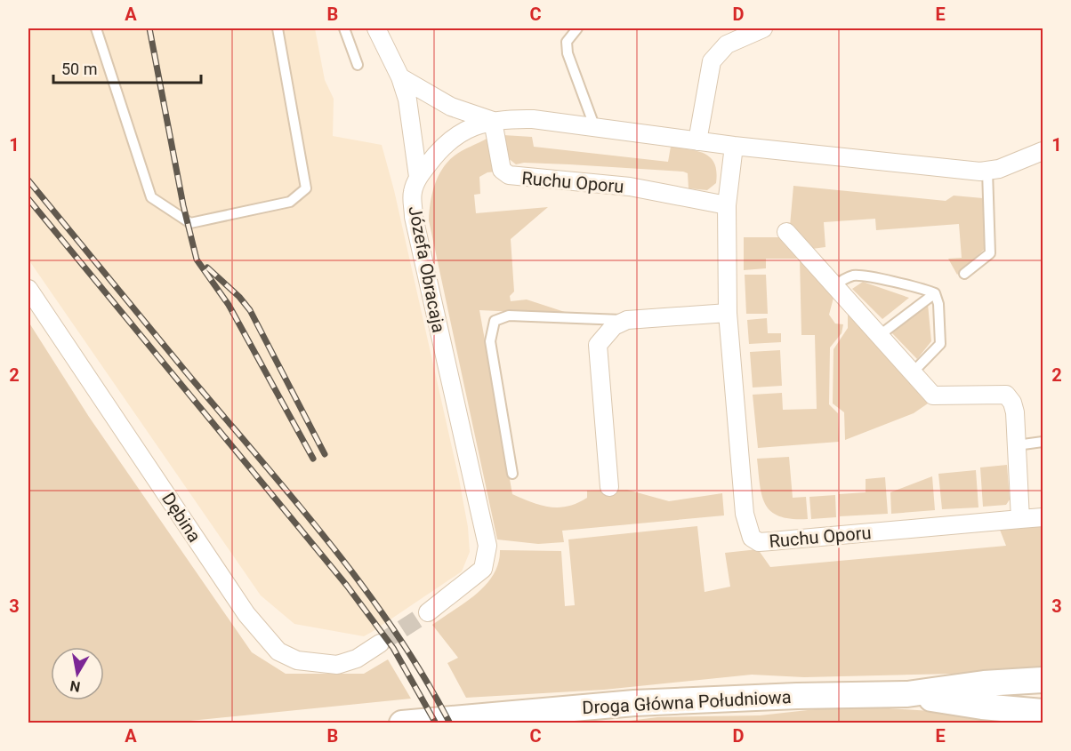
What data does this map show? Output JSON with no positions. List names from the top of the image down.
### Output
{
  "streets": {
    "main road": ["Droga Główna Południowa"],
    "street": ["Ruchu Oporu", "Józefa Obracaja", "Dębina"]
  },
  "crossings": [
    ["Ruchu Oporu", "Józefa Obracaja"]
  ],
  "scale_bar": "50 m",
  "north": "bottom",
  "grid": {
    "columns": [
      "A",
      "B",
      "C",
      "D",
      "E"
    ],
    "rows": ["1", "2", "3"]
  }
}
